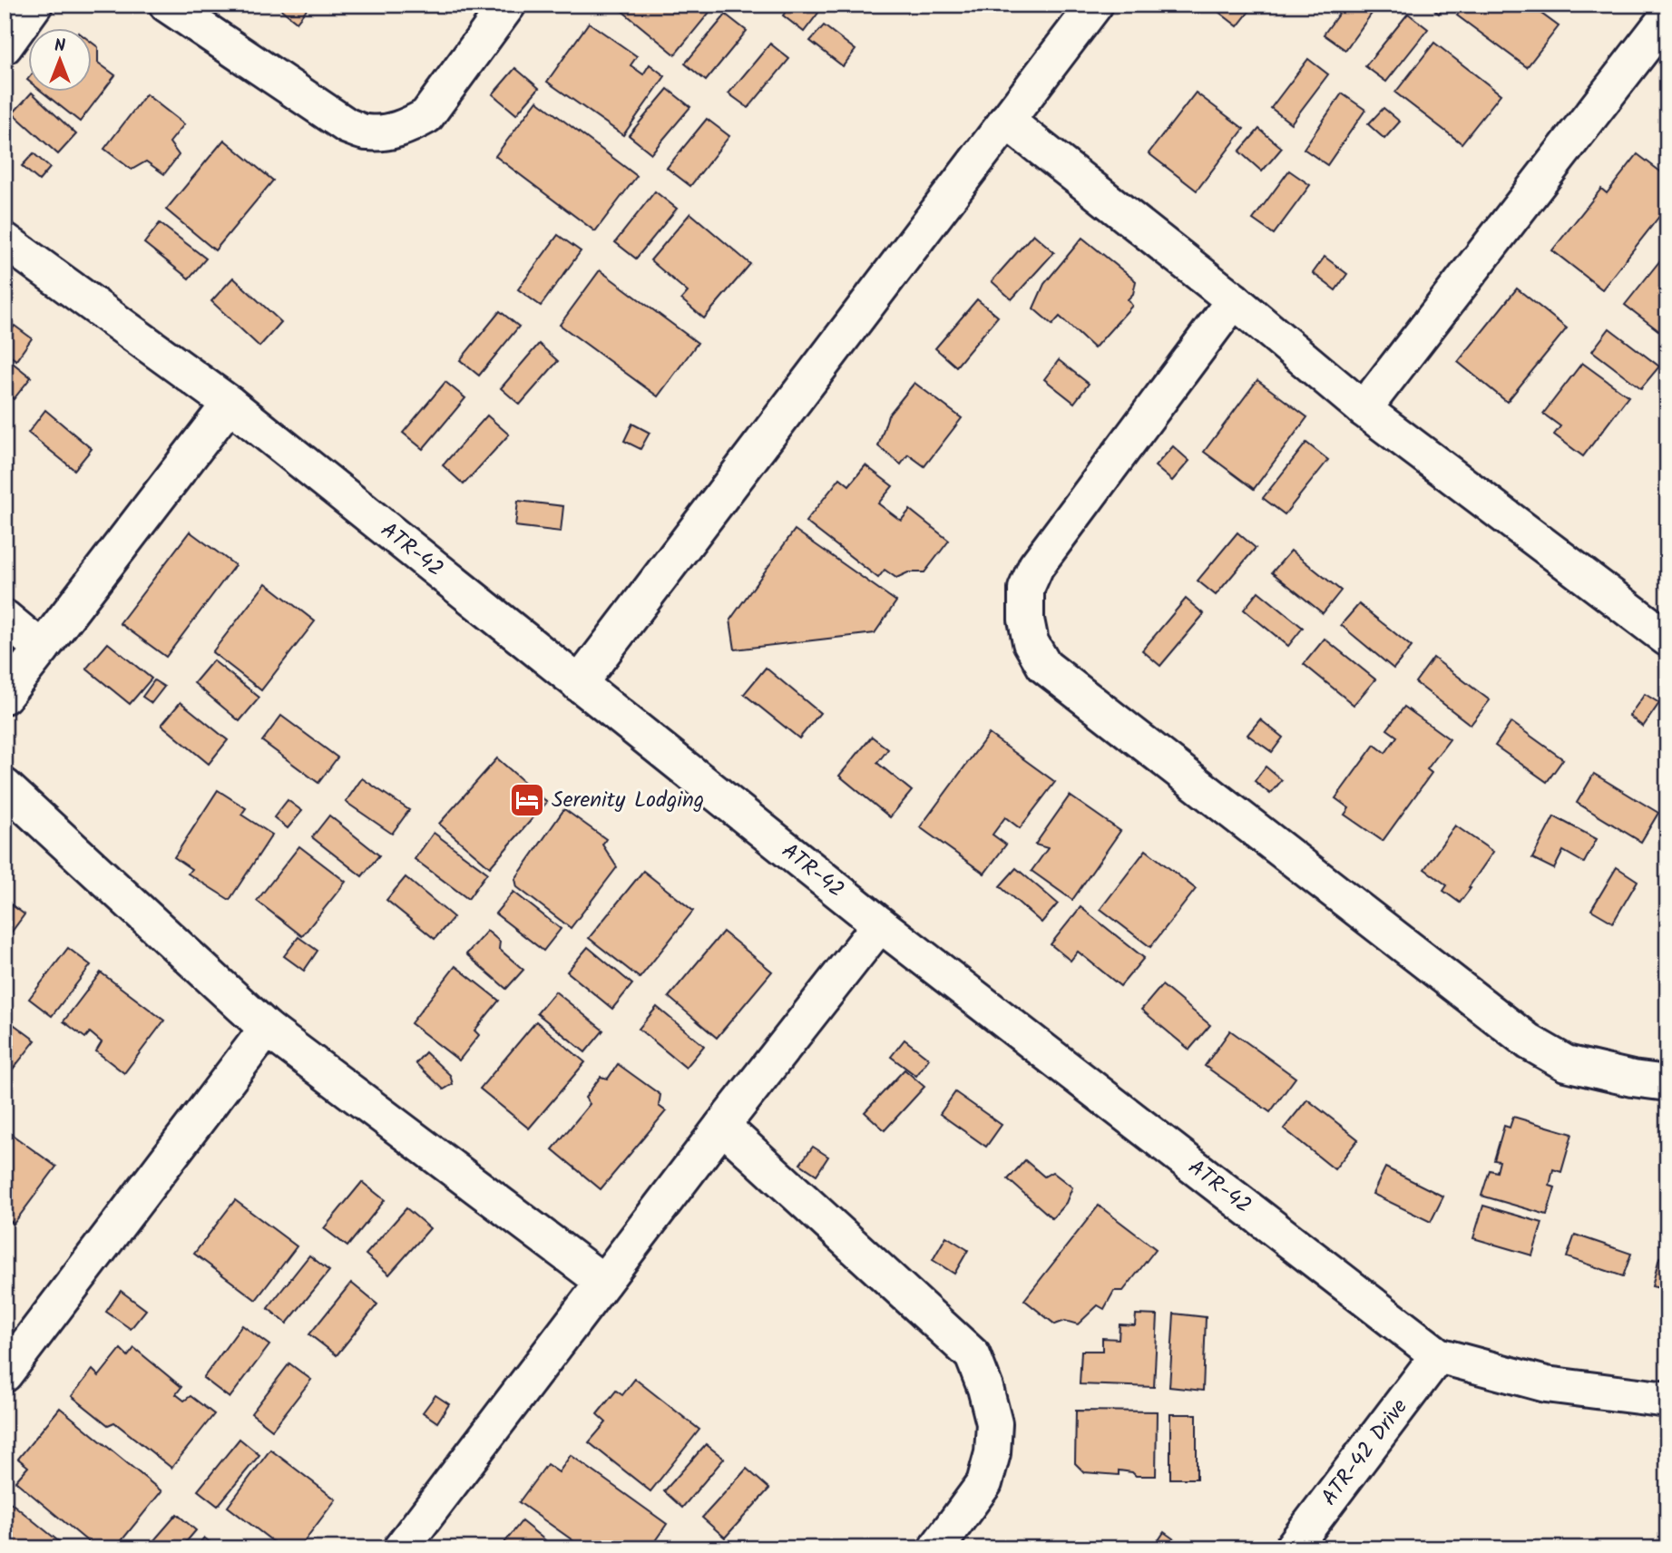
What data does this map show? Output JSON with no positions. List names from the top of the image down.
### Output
{
  "streets": {
    "street": ["ATR-42", "ATR-42 Drive"]
  },
  "crossings": [
    ["ATR-42", "ATR-42 Drive"]
  ],
  "places": {
    "hotel": ["Serenity Lodging"]
  },
  "north": "top"
}
